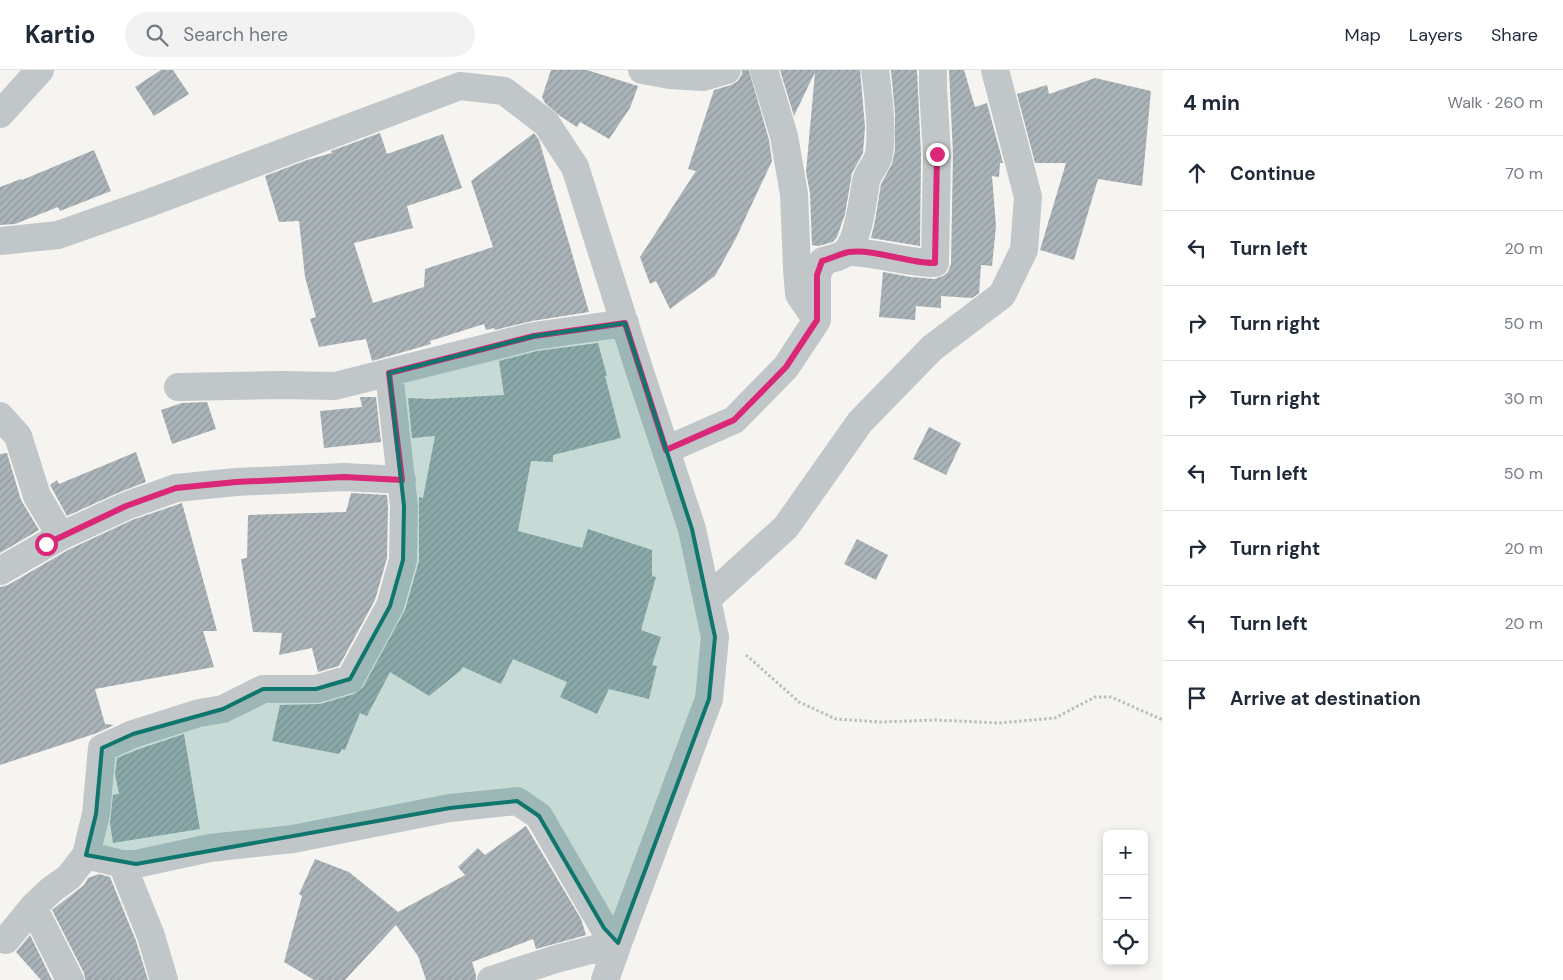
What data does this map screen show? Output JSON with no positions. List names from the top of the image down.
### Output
{
  "page": {
    "header": "Kartio",
    "search": "Search here",
    "nav": ["Map", "Layers", "Share"],
    "heading": ["4 min", "Walk · 260 m"],
    "list": [
      ["Continue", "70 m"],
      ["Turn left", "20 m"],
      ["Turn right", "50 m"],
      ["Turn right", "30 m"],
      ["Turn left", "50 m"],
      ["Turn right", "20 m"],
      ["Turn left", "20 m"],
      "Arrive at destination"
    ],
    "map_buttons": ["+", "−"]
  }
}
